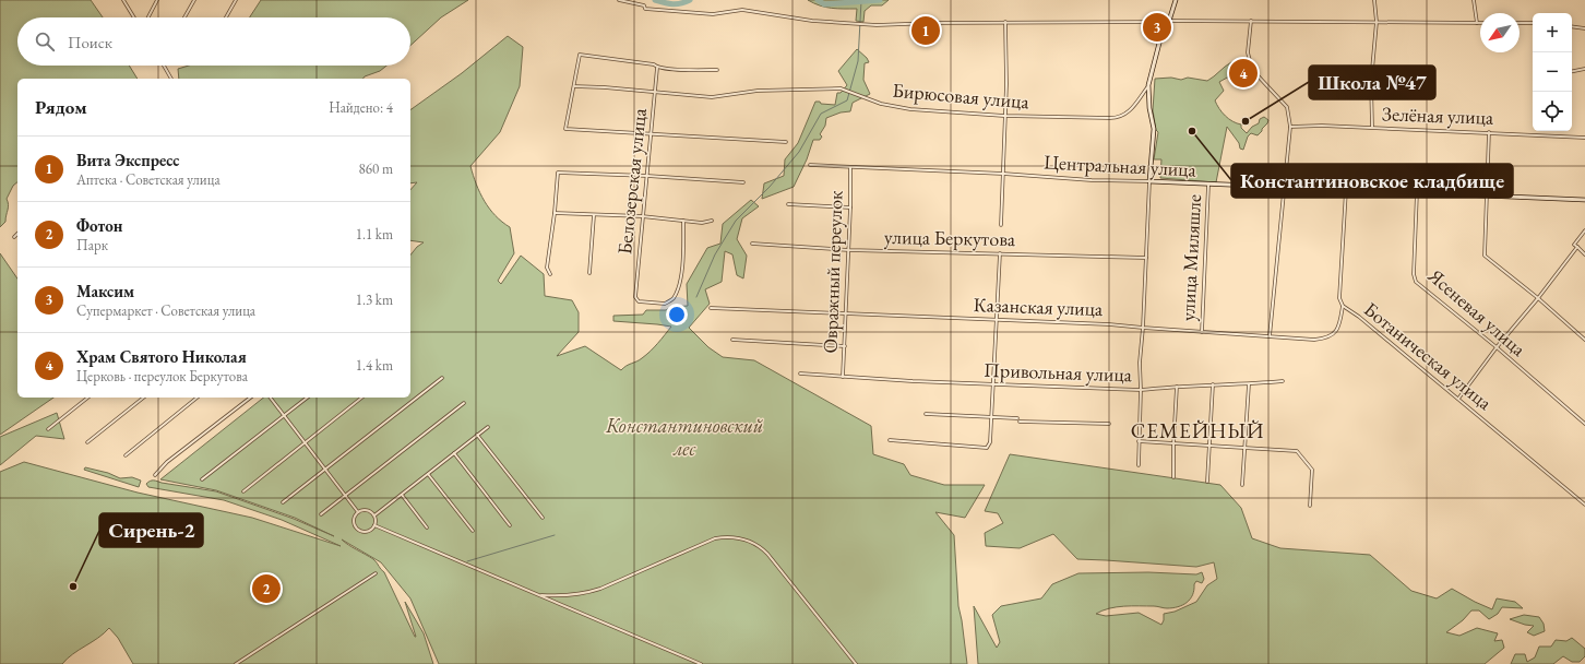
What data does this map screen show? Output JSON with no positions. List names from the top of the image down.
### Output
{
  "streets": {
    "street": [
      "Бирюсовая улица",
      "Зелёная улица",
      "Центральная улица",
      "Белозерская улица",
      "улица Беркутова",
      "улица Миляшле",
      "Овражный переулок",
      "Казанская улица",
      "Ясеневая улица",
      "Ботаническая улица",
      "Привольная улица"
    ]
  },
  "crossings": [
    ["Бирюсовая улица", "Белозерская улица"],
    ["Бирюсовая улица", "Привольная улица"],
    ["Центральная улица", "улица Миляшле"],
    ["Центральная улица", "Овражный переулок"],
    ["Центральная улица", "Ясеневая улица"],
    ["Центральная улица", "Ботаническая улица"],
    ["Центральная улица", "Привольная улица"],
    ["улица Беркутова", "Овражный переулок"],
    ["улица Беркутова", "Привольная улица"],
    ["улица Миляшле", "Казанская улица"],
    ["Овражный переулок", "Казанская улица"],
    ["Овражный переулок", "Привольная улица"],
    ["Казанская улица", "Ботаническая улица"],
    ["Казанская улица", "Привольная улица"]
  ],
  "districts": ["СЕМЕЙНЫЙ"],
  "parks": ["Константиновский лес"],
  "places": ["Школа №47", "Константиновское кладбище", "Сирень-2"],
  "north": "bottom left",
  "page": {
    "pins": [
      "3",
      "1",
      "4",
      "2"
    ],
    "map_buttons": ["+", "−"],
    "search": "Поиск",
    "heading": ["Рядом", "Найдено: 4"],
    "list": [
      {
        "mark": "1",
        "name": "Вита Экспресс",
        "note": "Аптека · Советская улица",
        "value": "860 m"
      },
      {
        "mark": "2",
        "name": "Фотон",
        "note": "Парк",
        "value": "1.1 km"
      },
      {
        "mark": "3",
        "name": "Максим",
        "note": "Супермаркет · Советская улица",
        "value": "1.3 km"
      },
      {
        "mark": "4",
        "name": "Храм Святого Николая",
        "note": "Церковь · переулок Беркутова",
        "value": "1.4 km"
      }
    ]
  }
}
